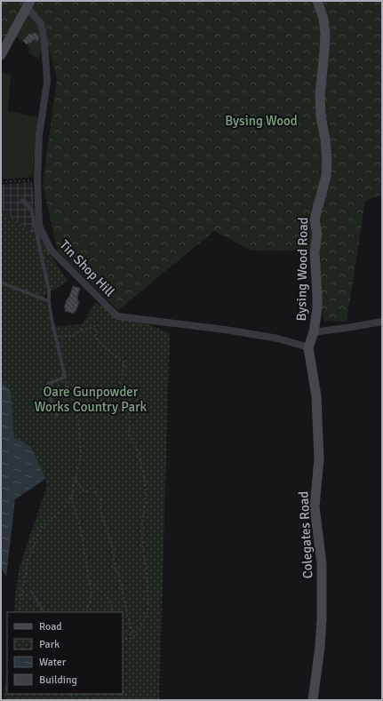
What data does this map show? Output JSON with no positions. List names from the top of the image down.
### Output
{
  "streets": {
    "street": ["Tin Shop Hill", "Bysing Wood Road", "Colegates Road"]
  },
  "crossings": [
    ["Tin Shop Hill", "Bysing Wood Road"],
    ["Tin Shop Hill", "Colegates Road"],
    ["Bysing Wood Road", "Colegates Road"]
  ],
  "parks": ["Bysing Wood", "Oare Gunpowder Works Country Park"],
  "legend": [
    "Road",
    "Park",
    "Water",
    "Building"
  ]
}
